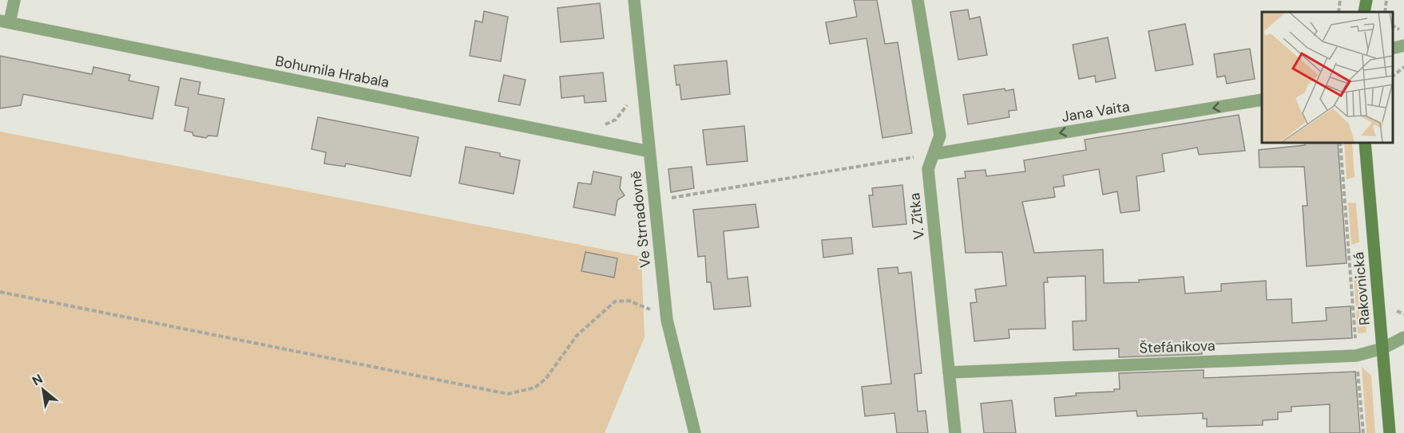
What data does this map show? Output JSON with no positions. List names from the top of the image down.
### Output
{
  "streets": {
    "main road": ["Rakovnická"],
    "street": [
      "Bohumila Hrabala",
      "Jana Vaita",
      "V. Zítka",
      "Ve Strnadovně",
      "Štefánikova"
    ]
  },
  "crossings": [
    ["Bohumila Hrabala", "Ve Strnadovně"],
    ["Jana Vaita", "V. Zítka"],
    ["V. Zítka", "Štefánikova"],
    ["Rakovnická", "Štefánikova"]
  ],
  "one_way": ["Jana Vaita"],
  "north": "top left"
}
